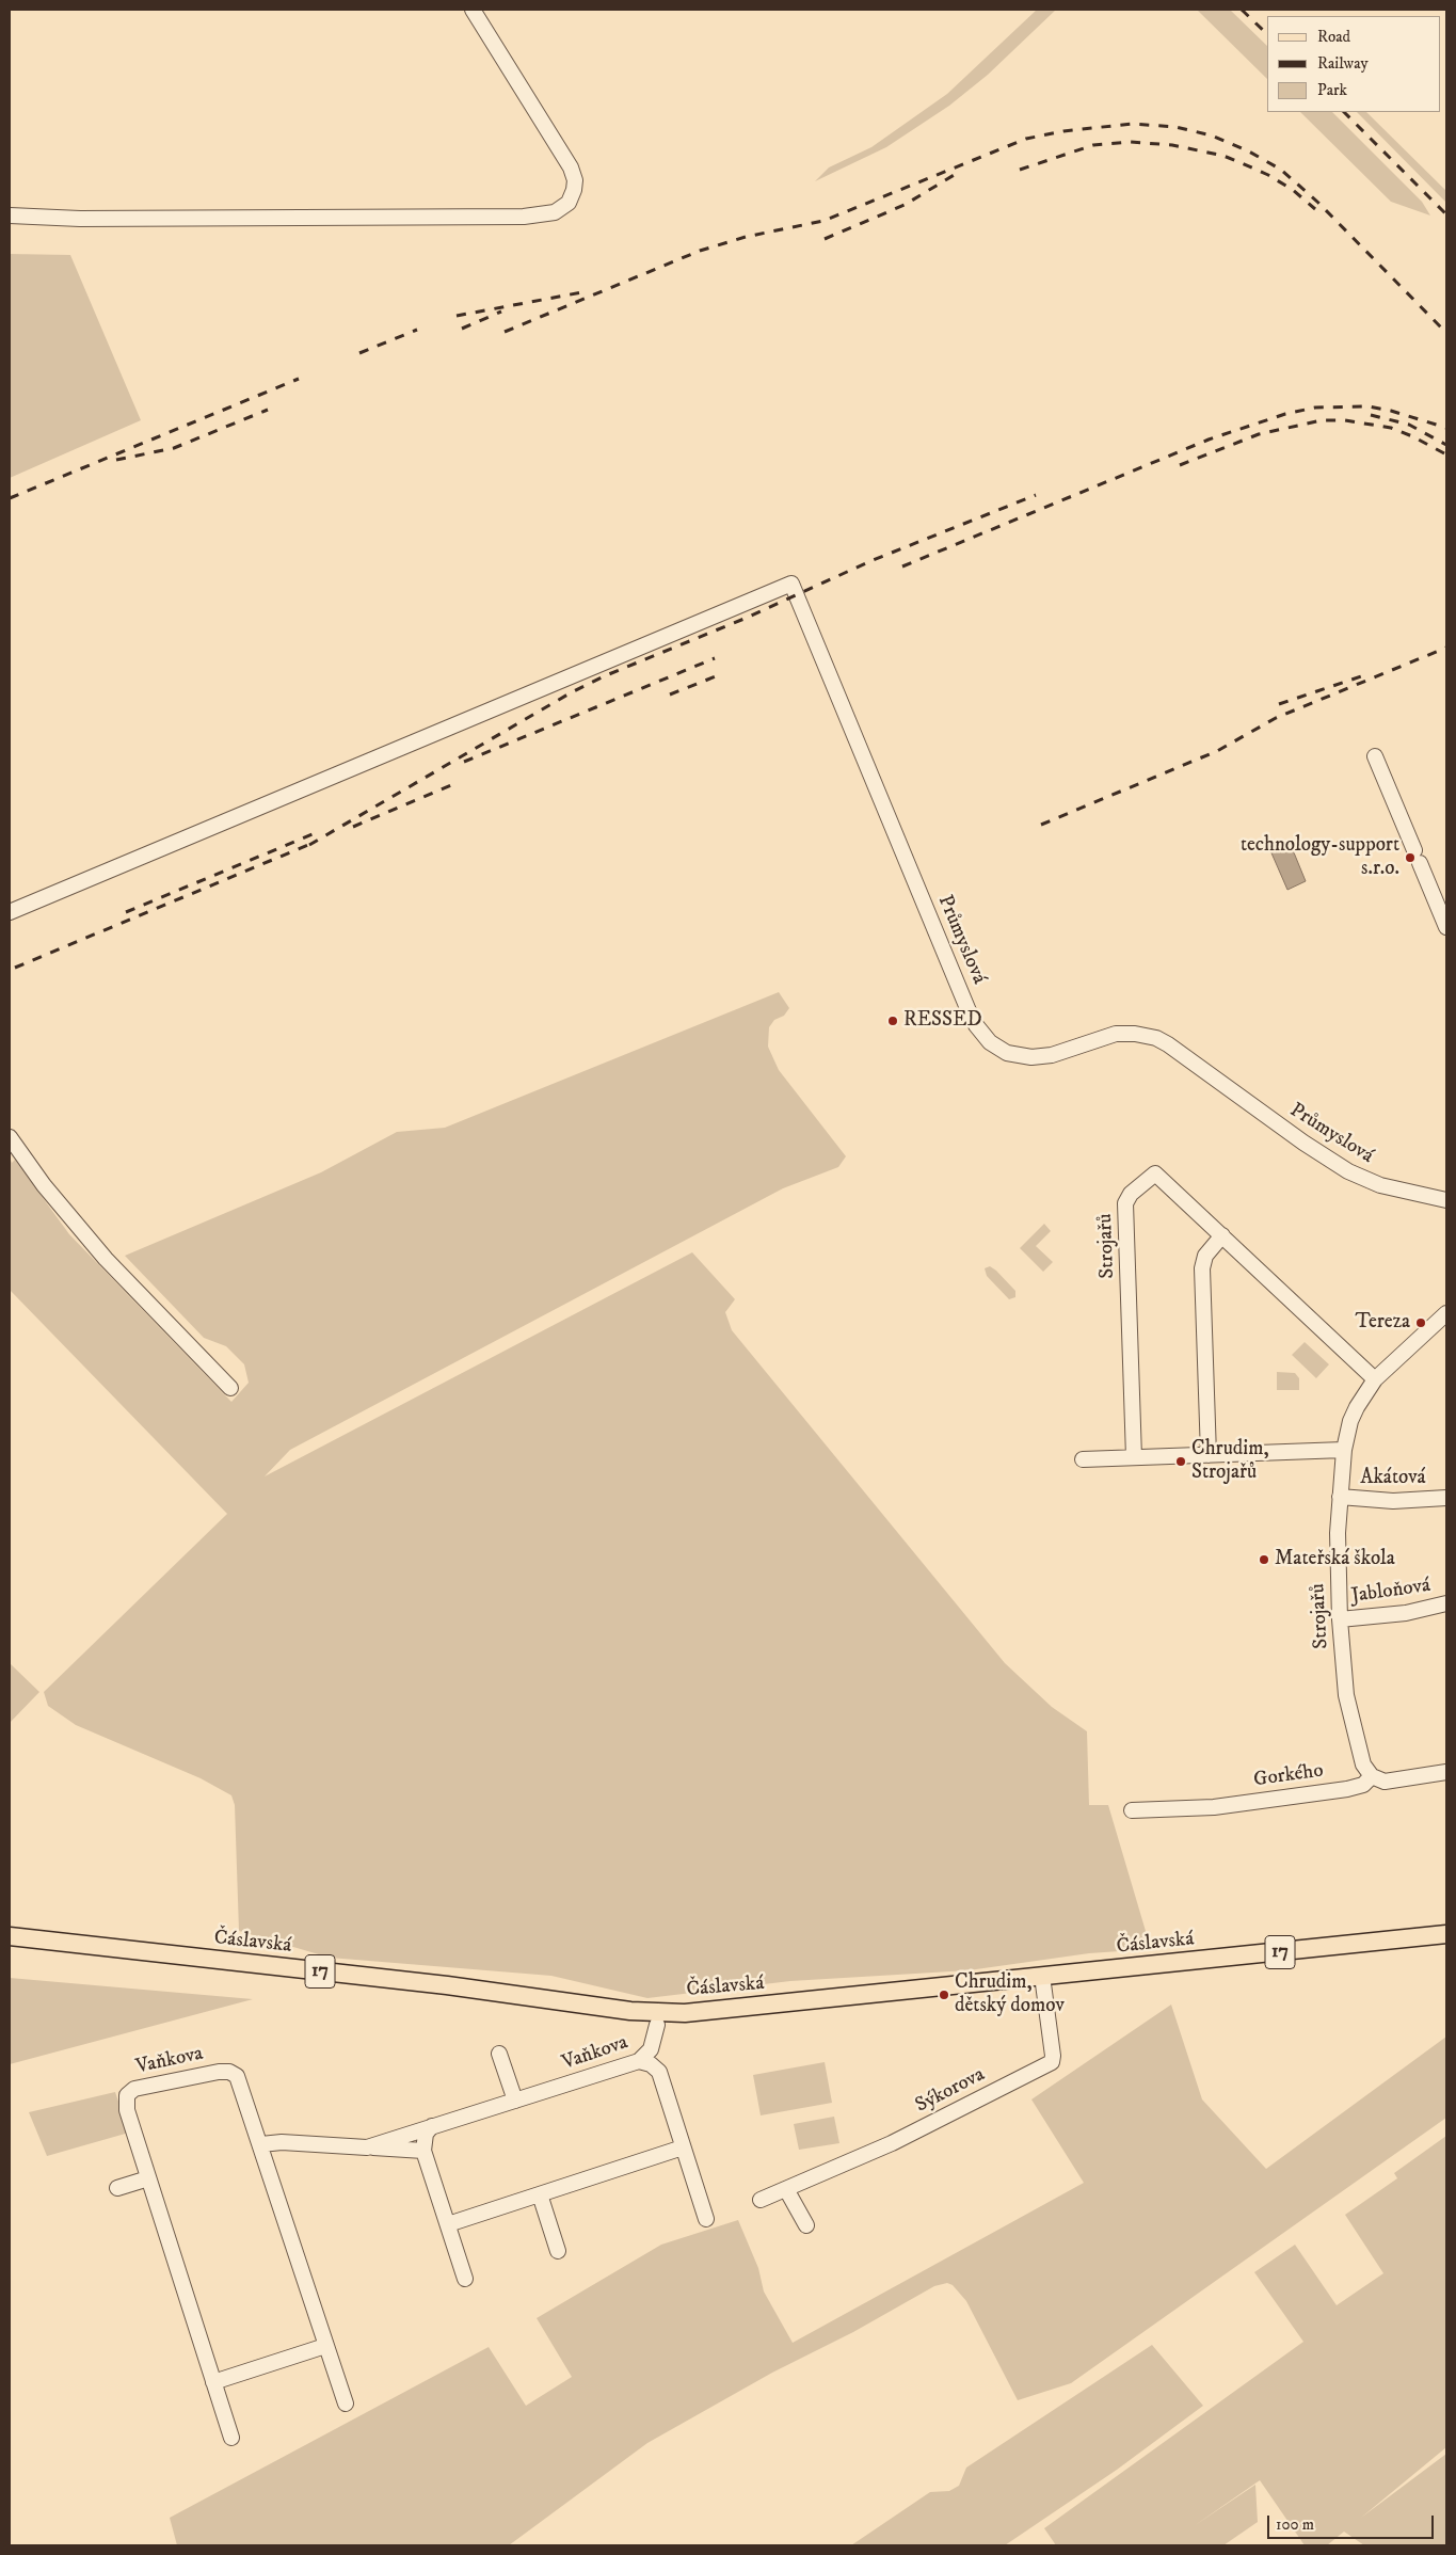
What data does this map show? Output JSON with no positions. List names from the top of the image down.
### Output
{
  "streets": {
    "main road": ["Čáslavská", "17"],
    "street": [
      "Průmyslová",
      "Strojařů",
      "Akátová",
      "Jabloňová",
      "Gorkého",
      "Vaňkova",
      "Sýkorova"
    ]
  },
  "crossings": [
    ["Strojařů", "Akátová"],
    ["Strojařů", "Jabloňová"],
    ["Strojařů", "Gorkého"],
    ["Čáslavská", "Vaňkova"],
    ["Čáslavská", "Sýkorova"]
  ],
  "places": [
    "technology-support s.r.o.",
    "RESSED",
    "Tereza",
    "Chrudim, Strojařů",
    "Mateřská škola",
    "Chrudim, dětský domov"
  ],
  "legend": ["Road", "Railway", "Park"],
  "scale_bar": "100 m"
}
